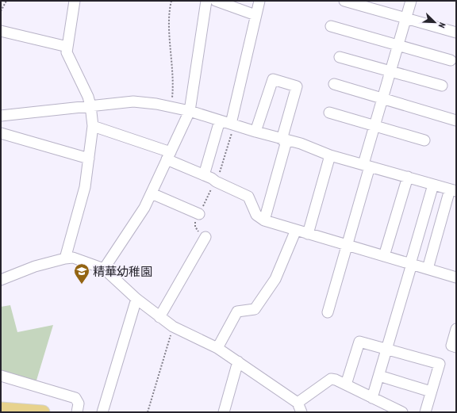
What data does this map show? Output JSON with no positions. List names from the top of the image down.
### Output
{
  "places": {
    "school or university": ["精華幼稚園"]
  },
  "north": "bottom right"
}
